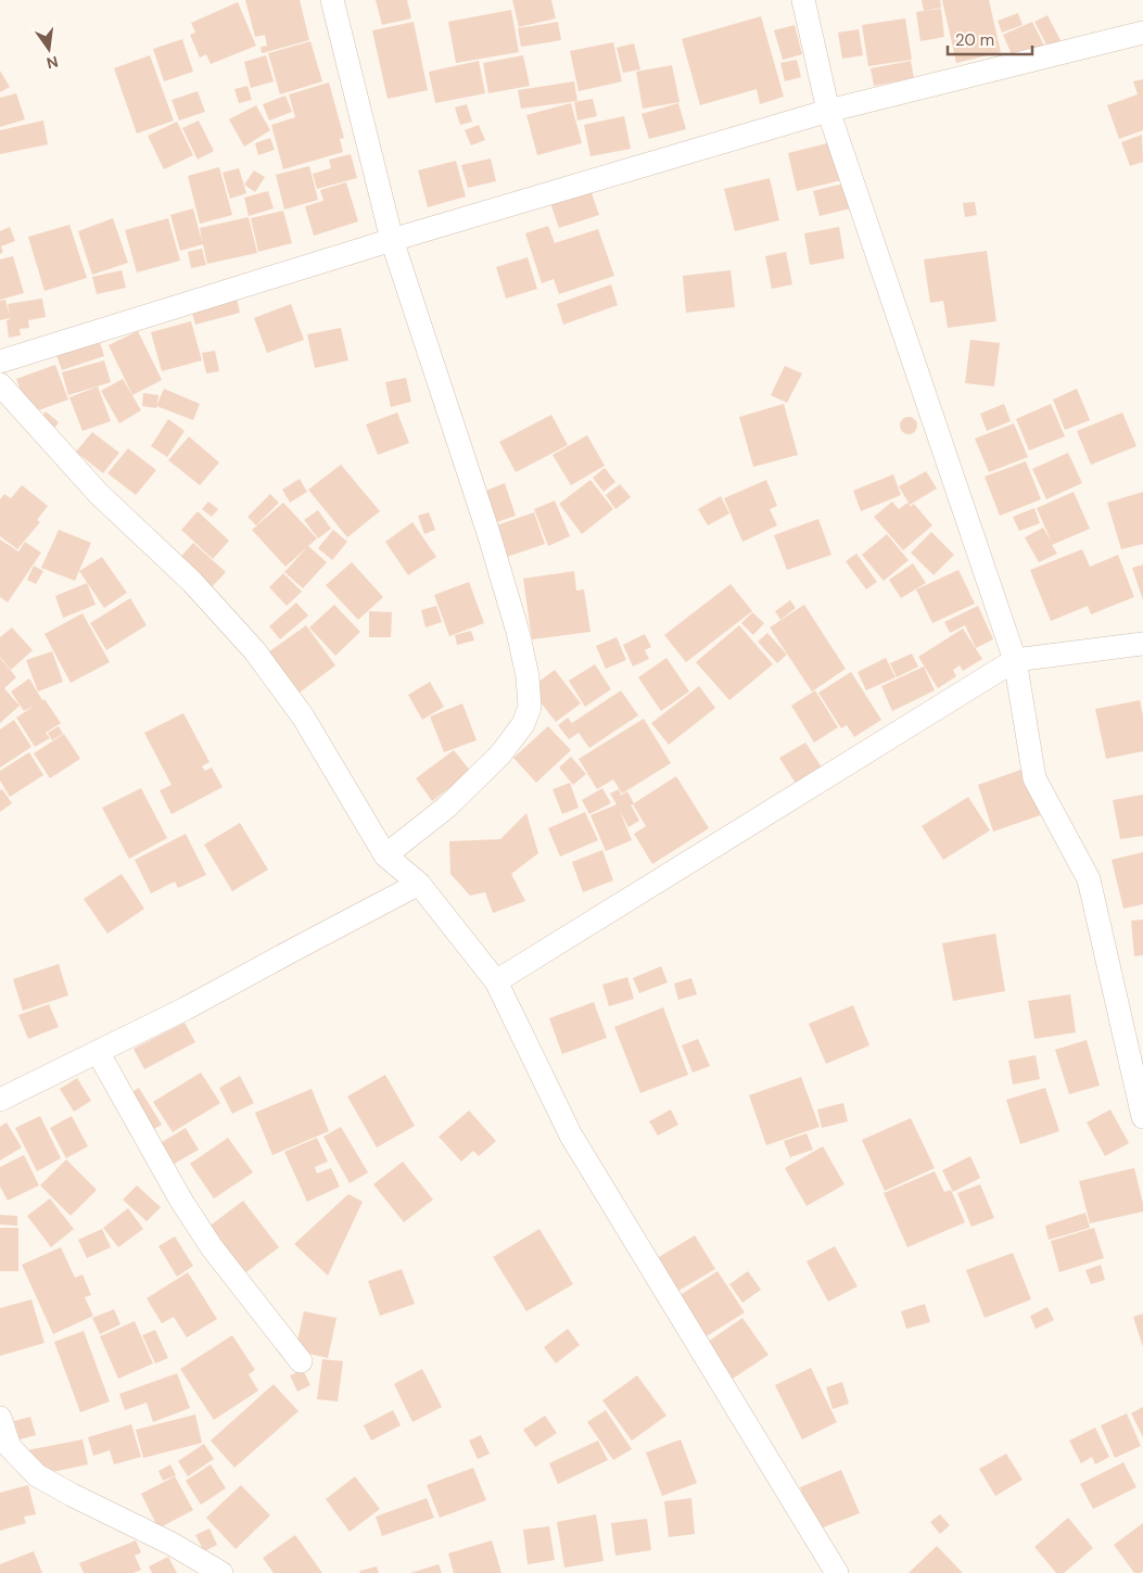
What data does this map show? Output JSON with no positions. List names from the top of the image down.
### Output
{
  "scale_bar": "20 m",
  "north": "bottom"
}
